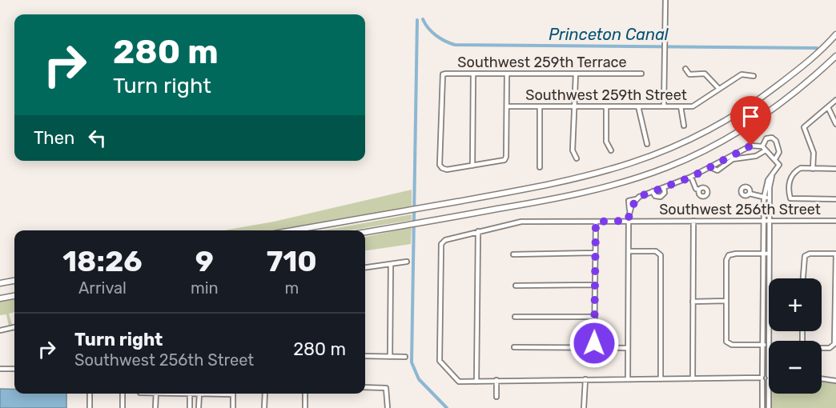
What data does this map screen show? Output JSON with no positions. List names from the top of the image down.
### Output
{
  "streets": {
    "street": ["Southwest 259th Terrace", "Southwest 259th Street", "Southwest 256th Street"]
  },
  "water": ["Princeton Canal"],
  "page": {
    "turn": ["280 m", "Turn right"],
    "then": "Then",
    "eta": [
      "18:26",
      "Arrival",
      "9",
      "min",
      "710",
      "m"
    ],
    "map_buttons": ["+", "−"],
    "list": [
      {
        "name": "Turn right",
        "note": "Southwest 256th Street",
        "value": "280 m"
      }
    ]
  }
}
